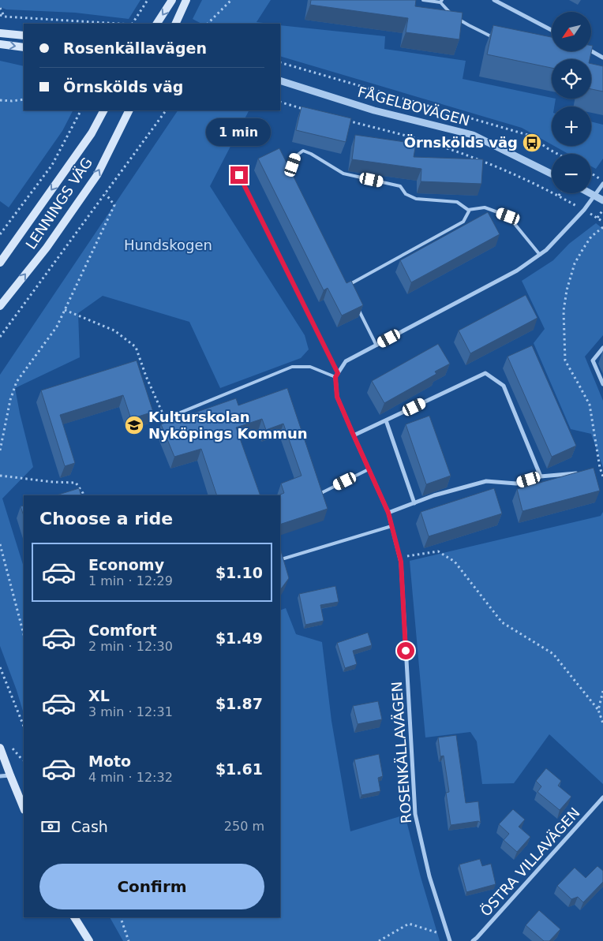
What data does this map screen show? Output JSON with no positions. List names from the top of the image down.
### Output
{
  "streets": {
    "main road": ["LENNINGS VÄG"],
    "street": ["FÅGELBOVÄGEN", "ROSENKÄLLAVÄGEN", "ÖSTRA VILLAVÄGEN"]
  },
  "parks": ["Hundskogen"],
  "places": {
    "bus stop": ["Örnskölds väg"],
    "school or university": ["Kulturskolan Nyköpings Kommun"]
  },
  "north": "bottom left",
  "page": {
    "map_buttons": ["+", "−"],
    "banner": ["Rosenkällavägen", "Örnskölds väg"],
    "bubble": "1 min",
    "heading": "Choose a ride",
    "list": [
      {
        "name": "Economy",
        "note": "1 min · 12:29",
        "value": "$1.10"
      },
      {
        "name": "Comfort",
        "note": "2 min · 12:30",
        "value": "$1.49"
      },
      {
        "name": "XL",
        "note": "3 min · 12:31",
        "value": "$1.87"
      },
      {
        "name": "Moto",
        "note": "4 min · 12:32",
        "value": "$1.61"
      }
    ],
    "pay": ["Cash", "250 m"],
    "buttons": "Confirm"
  }
}
